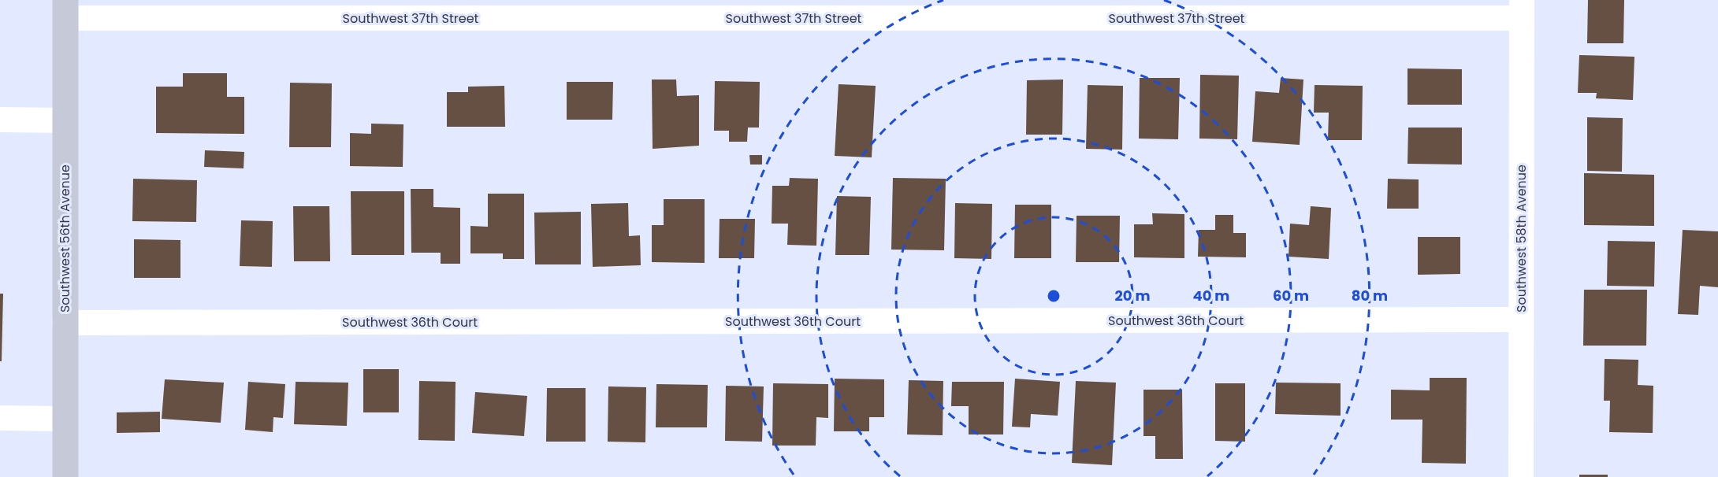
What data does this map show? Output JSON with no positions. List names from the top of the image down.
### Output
{
  "streets": {
    "street": [
      "Southwest 37th Street",
      "Southwest 56th Avenue",
      "Southwest 58th Avenue",
      "Southwest 36th Court"
    ]
  },
  "crossings": [
    ["Southwest 37th Street", "Southwest 56th Avenue"],
    ["Southwest 37th Street", "Southwest 58th Avenue"],
    ["Southwest 56th Avenue", "Southwest 36th Court"],
    ["Southwest 58th Avenue", "Southwest 36th Court"]
  ],
  "rings": [
    "20 m",
    "40 m",
    "60 m",
    "80 m"
  ]
}
